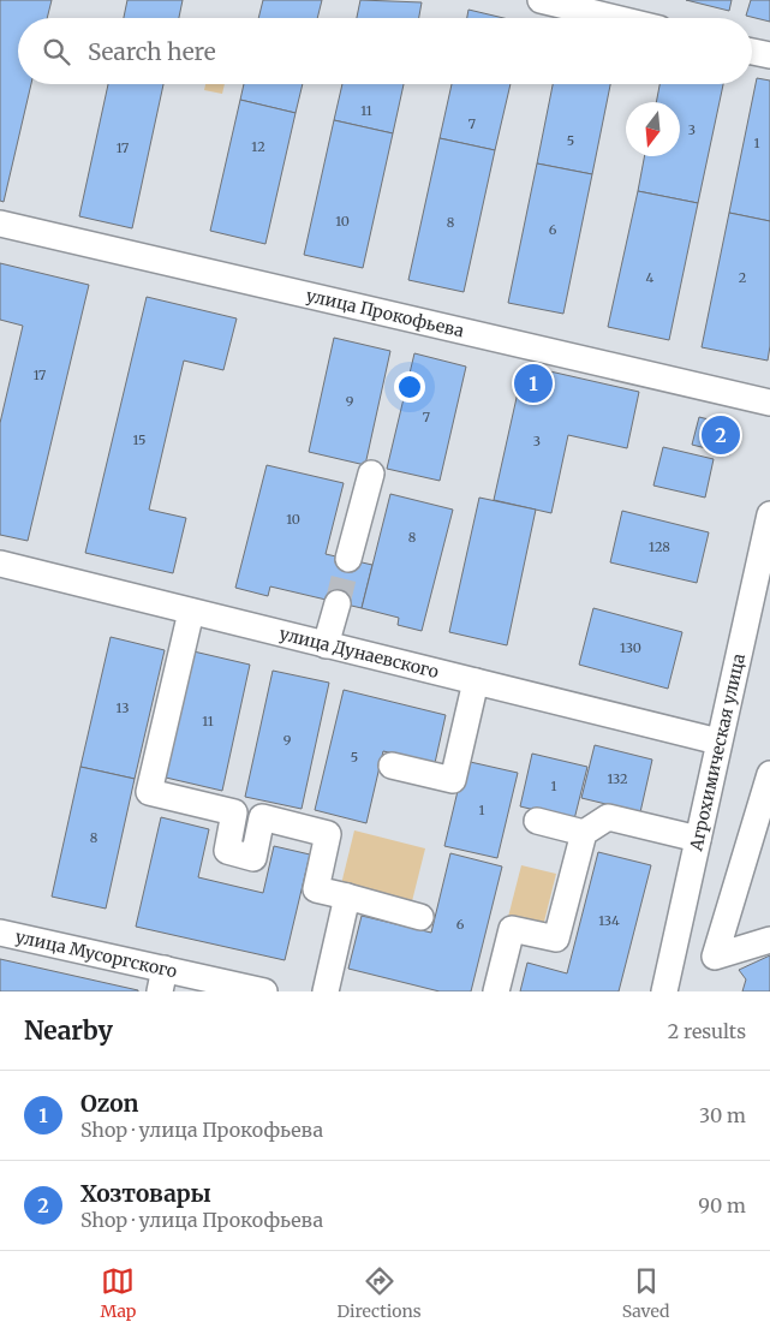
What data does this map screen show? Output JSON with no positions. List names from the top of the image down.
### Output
{
  "streets": {
    "street": [
      "улица Прокофьева",
      "улица Дунаевского",
      "Агрохимическая улица",
      "улица Мусоргского"
    ]
  },
  "crossings": [
    ["улица Дунаевского", "Агрохимическая улица"]
  ],
  "house_numbers": [
    "11",
    "7",
    "3",
    "5",
    "1",
    "12",
    "17",
    "10",
    "8",
    "6",
    "4",
    "2",
    "17",
    "9",
    "7",
    "15",
    "3",
    "10",
    "8",
    "128",
    "130",
    "13",
    "11",
    "9",
    "5",
    "132",
    "1",
    "1",
    "8",
    "134",
    "6"
  ],
  "north": "bottom",
  "page": {
    "search": "Search here",
    "pins": ["1", "2"],
    "heading": ["Nearby", "2 results"],
    "list": [
      {
        "mark": "1",
        "name": "Ozon",
        "note": "Shop · улица Прокофьева",
        "value": "30 m"
      },
      {
        "mark": "2",
        "name": "Хозтовары",
        "note": "Shop · улица Прокофьева",
        "value": "90 m"
      }
    ],
    "nav": ["Map", "Directions", "Saved"]
  }
}
